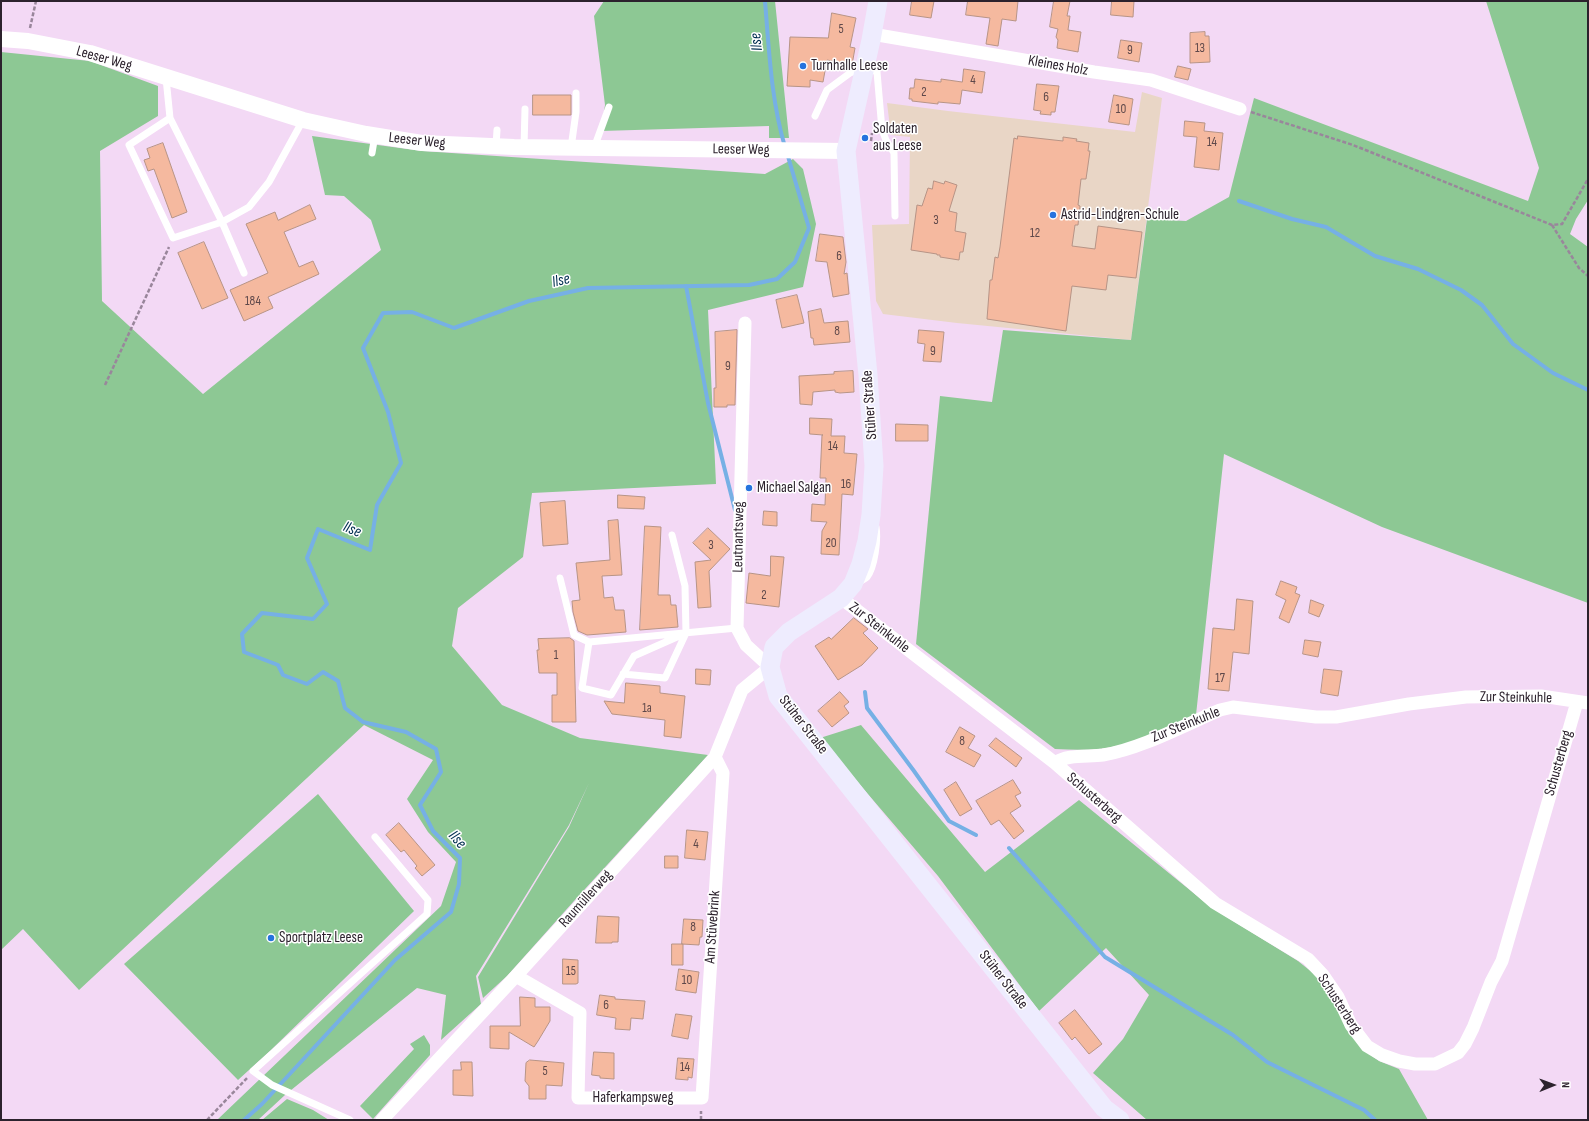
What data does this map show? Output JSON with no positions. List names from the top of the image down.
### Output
{
  "streets": {
    "main road": ["Stüher Straße"],
    "street": [
      "Leeser Weg",
      "Kleines Holz",
      "Leutnantsweg",
      "Zur Steinkuhle",
      "Schusterberg",
      "Raumüllerweg",
      "Am Stüvebrink",
      "Haferkampsweg"
    ]
  },
  "crossings": [
    ["Leeser Weg", "Stüher Straße"],
    ["Kleines Holz", "Stüher Straße"],
    ["Stüher Straße", "Leutnantsweg"],
    ["Stüher Straße", "Zur Steinkuhle"],
    ["Stüher Straße", "Raumüllerweg"],
    ["Leutnantsweg", "Raumüllerweg"],
    ["Zur Steinkuhle", "Schusterberg"],
    ["Raumüllerweg", "Am Stüvebrink"],
    ["Raumüllerweg", "Haferkampsweg"],
    ["Am Stüvebrink", "Haferkampsweg"]
  ],
  "water": ["Ilse"],
  "places": [
    "Turnhalle Leese",
    "Soldaten aus Leese",
    "Astrid-Lindgren-Schule",
    "Michael Salgan",
    "Sportplatz Leese"
  ],
  "house_numbers": [
    "5",
    "13",
    "9",
    "4",
    "2",
    "6",
    "10",
    "14",
    "3",
    "12",
    "6",
    "184",
    "8",
    "9",
    "9",
    "14",
    "16",
    "20",
    "3",
    "2",
    "1",
    "17",
    "1a",
    "8",
    "4",
    "8",
    "15",
    "10",
    "6",
    "14",
    "5"
  ],
  "north": "right"
}
